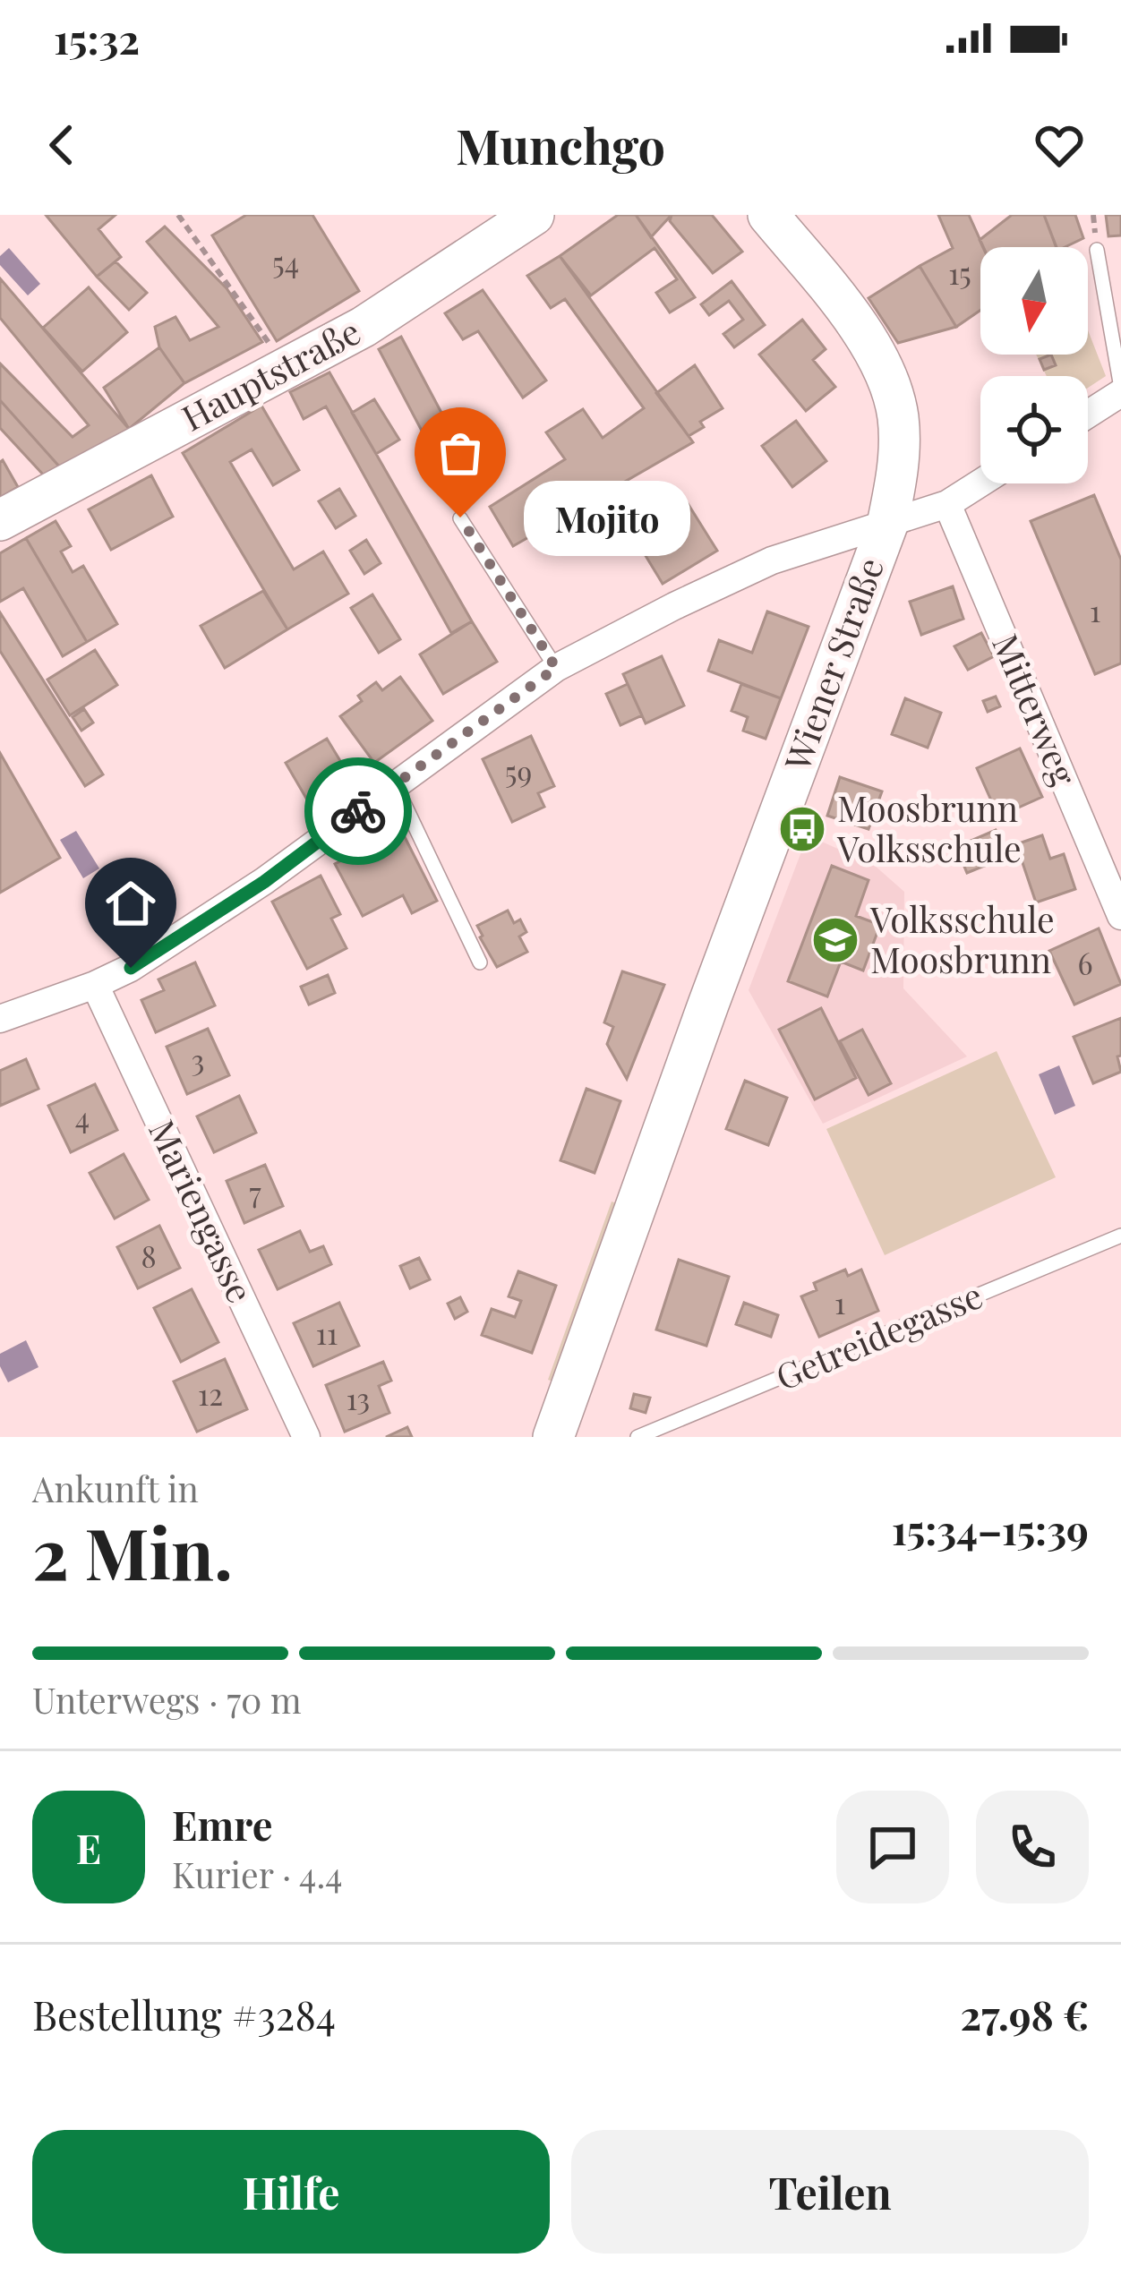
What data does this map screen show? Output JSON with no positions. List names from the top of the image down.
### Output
{
  "streets": {
    "main road": ["Hauptstraße", "Wiener Straße"],
    "street": ["Mitterweg", "Mariengasse"],
    "lane": ["Getreidegasse"]
  },
  "places": {
    "other": ["Mojito"],
    "bus stop": ["Moosbrunn Volksschule"],
    "school or university": ["Volksschule Moosbrunn"]
  },
  "house_numbers": [
    "54",
    "15",
    "1",
    "59",
    "6",
    "3",
    "4",
    "7",
    "8",
    "1",
    "11",
    "12",
    "13"
  ],
  "north": "bottom",
  "page": {
    "status": "15:32",
    "header": "Munchgo",
    "bubble": "Mojito",
    "heading": ["2 Min.", "Ankunft in", "15:34–15:39"],
    "panel": [
      "Emre",
      "Kurier · 4.4",
      "Bestellung #3284",
      "27.98 €"
    ],
    "bar": "Unterwegs · 70 m",
    "round": "E",
    "buttons": ["Hilfe", "Teilen"]
  }
}
